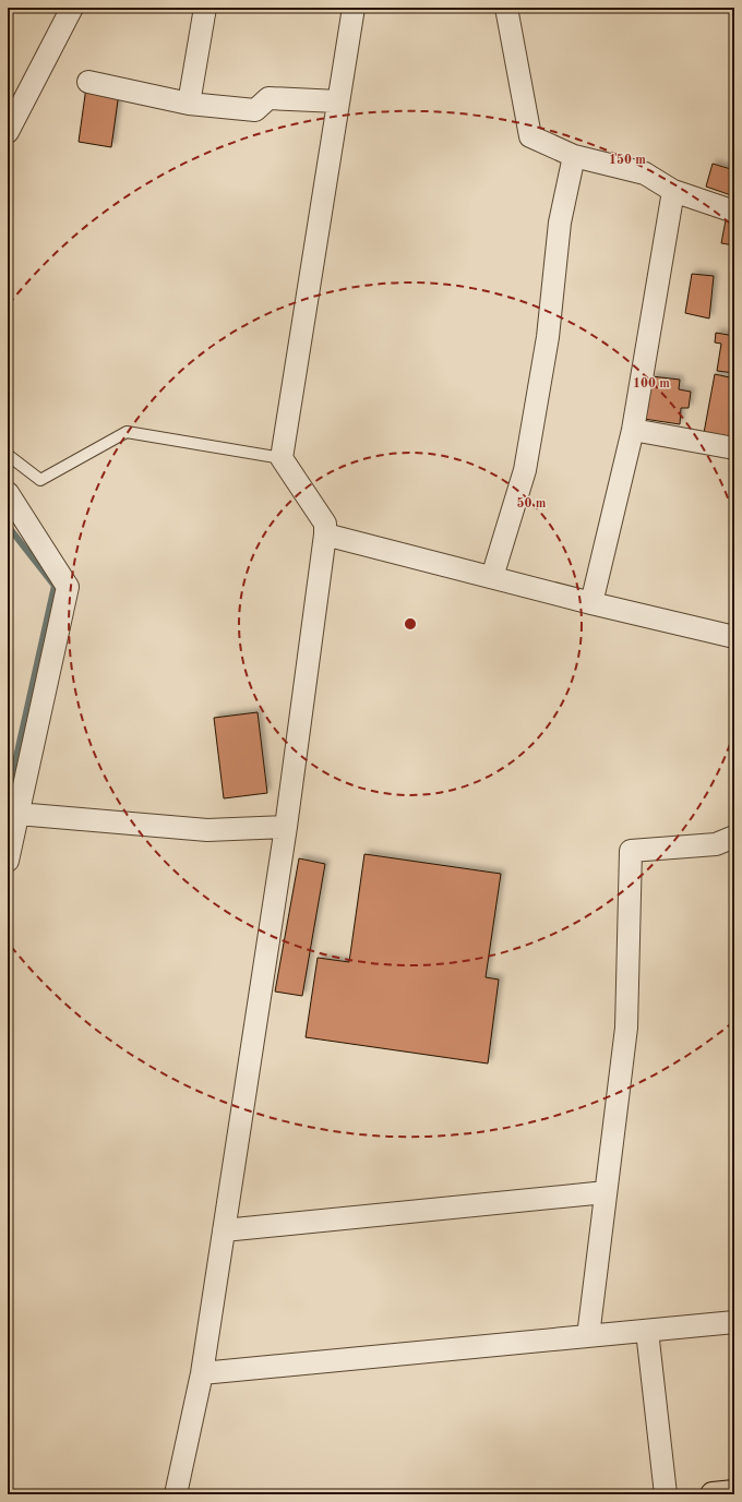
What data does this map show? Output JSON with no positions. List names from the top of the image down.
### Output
{
  "rings": ["150 m", "100 m", "50 m"]
}
